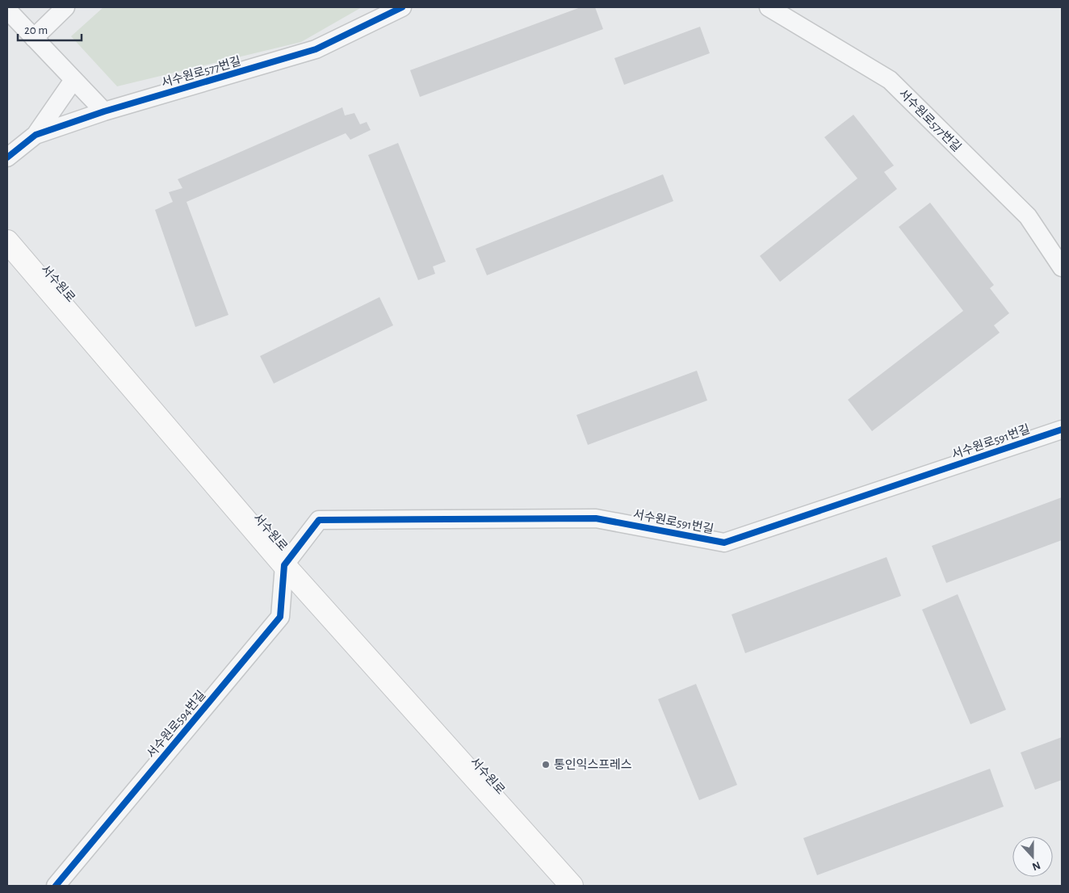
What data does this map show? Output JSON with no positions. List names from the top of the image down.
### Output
{
  "streets": {
    "main road": ["서수원로"],
    "street": ["서수원로577번길", "서수원로591번길", "서수원로594번길"]
  },
  "crossings": [
    ["서수원로", "서수원로591번길"],
    ["서수원로", "서수원로594번길"],
    ["서수원로591번길", "서수원로594번길"]
  ],
  "places": ["통인익스프레스"],
  "scale_bar": "20 m",
  "north": "bottom"
}
